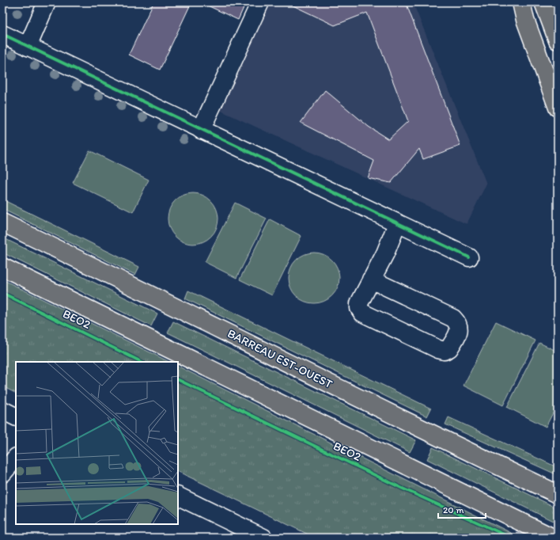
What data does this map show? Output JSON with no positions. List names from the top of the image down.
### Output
{
  "streets": {
    "main road": ["BARREAU EST-OUEST"],
    "cycle path": ["BEO2"]
  },
  "scale_bar": "20 m"
}
